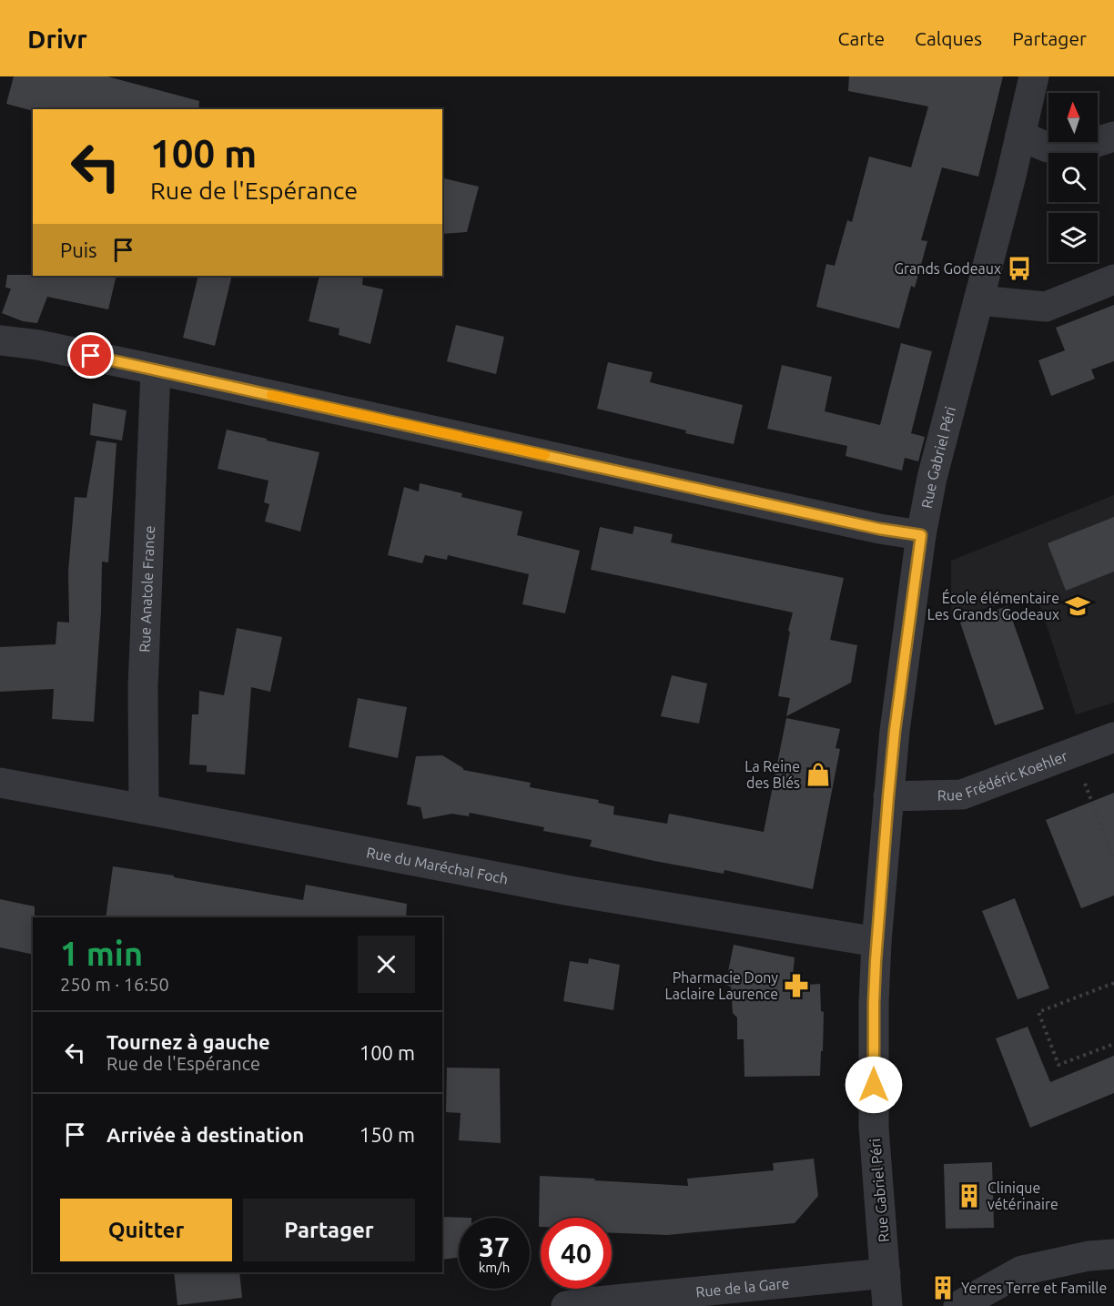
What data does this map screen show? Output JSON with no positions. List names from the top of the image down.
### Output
{
  "streets": {
    "street": [
      "Rue Gabriel Péri",
      "Rue Anatole France",
      "Rue Frédéric Koehler",
      "Rue du Maréchal Foch",
      "Rue de la Gare"
    ]
  },
  "crossings": [
    ["Rue Gabriel Péri", "Rue Frédéric Koehler"],
    ["Rue Gabriel Péri", "Rue du Maréchal Foch"],
    ["Rue Gabriel Péri", "Rue de la Gare"],
    ["Rue Anatole France", "Rue du Maréchal Foch"]
  ],
  "places": {
    "bus stop": ["Grands Godeaux"],
    "school or university": ["École élémentaire Les Grands Godeaux"],
    "shop": ["La Reine des Blés"],
    "pharmacy": ["Pharmacie Dony Laclaire Laurence"],
    "building": ["Clinique vétérinaire", "Yerres Terre et Famille"]
  },
  "north": "top",
  "page": {
    "header": "Drivr",
    "nav": ["Carte", "Calques", "Partager"],
    "turn": ["100 m", "Rue de l'Espérance"],
    "then": "Puis",
    "heading": ["1 min", "250 m · 16:50"],
    "list": [
      {
        "name": "Tournez à gauche",
        "note": "Rue de l'Espérance",
        "value": "100 m"
      },
      {
        "name": "Arrivée à destination",
        "value": "150 m"
      }
    ],
    "buttons": ["Quitter", "Partager"],
    "speed": "37 km/h",
    "limit": "40"
  }
}
